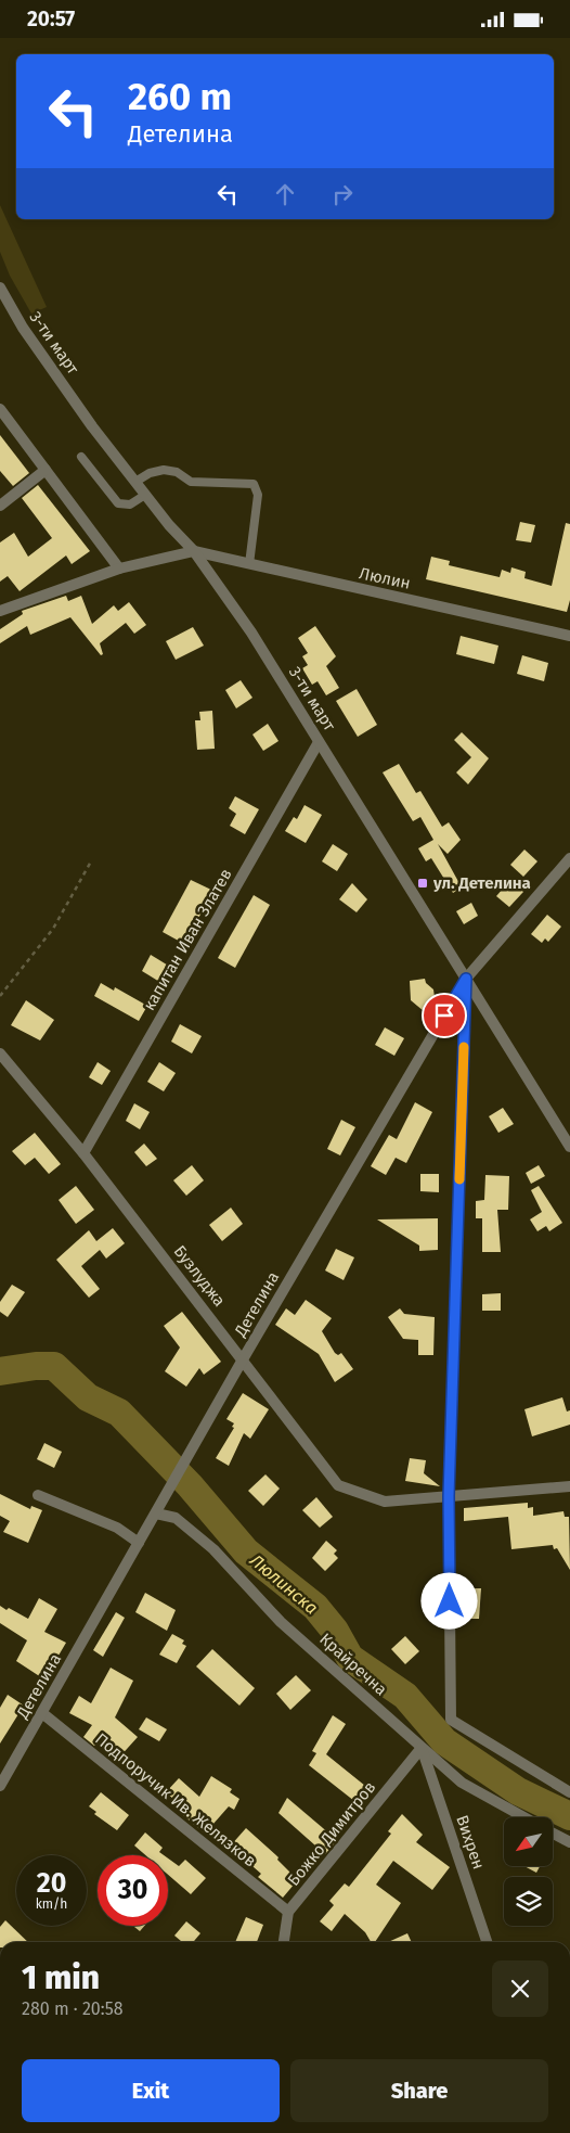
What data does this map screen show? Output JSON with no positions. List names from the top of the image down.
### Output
{
  "streets": {
    "street": [
      "3-ти март",
      "Люлин",
      "капитан Иван Златев",
      "Бузлуджа",
      "Детелина",
      "Крайречна",
      "Подпоручик Ив. Желязков",
      "Божко Димитров",
      "Вихрен"
    ]
  },
  "crossings": [
    ["3-ти март", "Люлин"],
    ["3-ти март", "капитан Иван Златев"],
    ["3-ти март", "Детелина"],
    ["капитан Иван Златев", "Бузлуджа"],
    ["Бузлуджа", "Детелина"],
    ["Детелина", "Крайречна"],
    ["Детелина", "Подпоручик Ив. Желязков"],
    ["Крайречна", "Божко Димитров"],
    ["Крайречна", "Вихрен"],
    ["Подпоручик Ив. Желязков", "Божко Димитров"],
    ["Божко Димитров", "Вихрен"]
  ],
  "water": ["Люлинска"],
  "places": {
    "transit": ["ул. Детелина"]
  },
  "north": "bottom left",
  "page": {
    "status": "20:57",
    "turn": ["260 m", "Детелина"],
    "speed": "20 km/h",
    "limit": "30",
    "heading": ["1 min", "280 m · 20:58"],
    "buttons": ["Exit", "Share"]
  }
}
